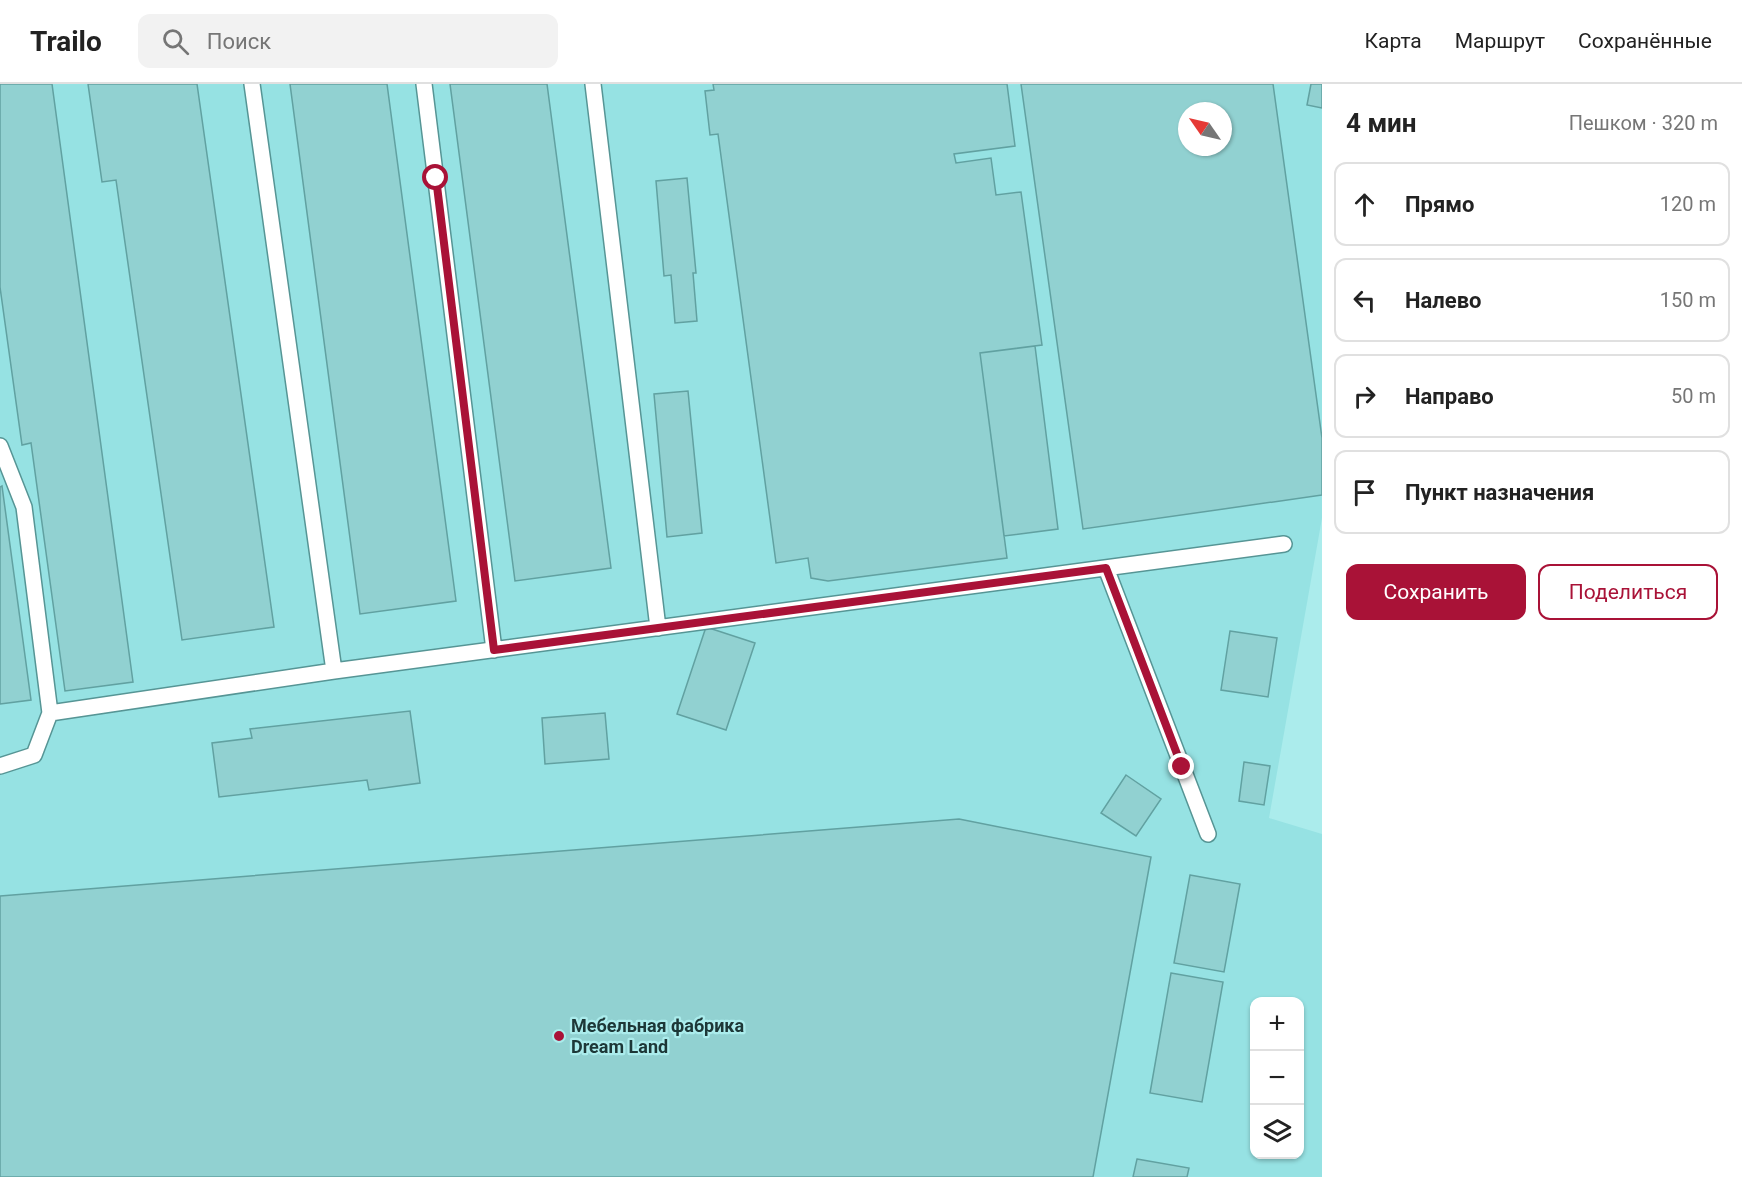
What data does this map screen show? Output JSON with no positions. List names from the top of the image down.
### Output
{
  "places": ["Мебельная фабрика Dream Land"],
  "north": "top left",
  "page": {
    "header": "Trailo",
    "search": "Поиск",
    "nav": ["Карта", "Маршрут", "Сохранённые"],
    "heading": ["4 мин", "Пешком · 320 m"],
    "list": [
      ["Прямо", "120 m"],
      ["Налево", "150 m"],
      ["Направо", "50 m"],
      "Пункт назначения"
    ],
    "buttons": ["Сохранить", "Поделиться"],
    "map_buttons": ["+", "−"]
  }
}
